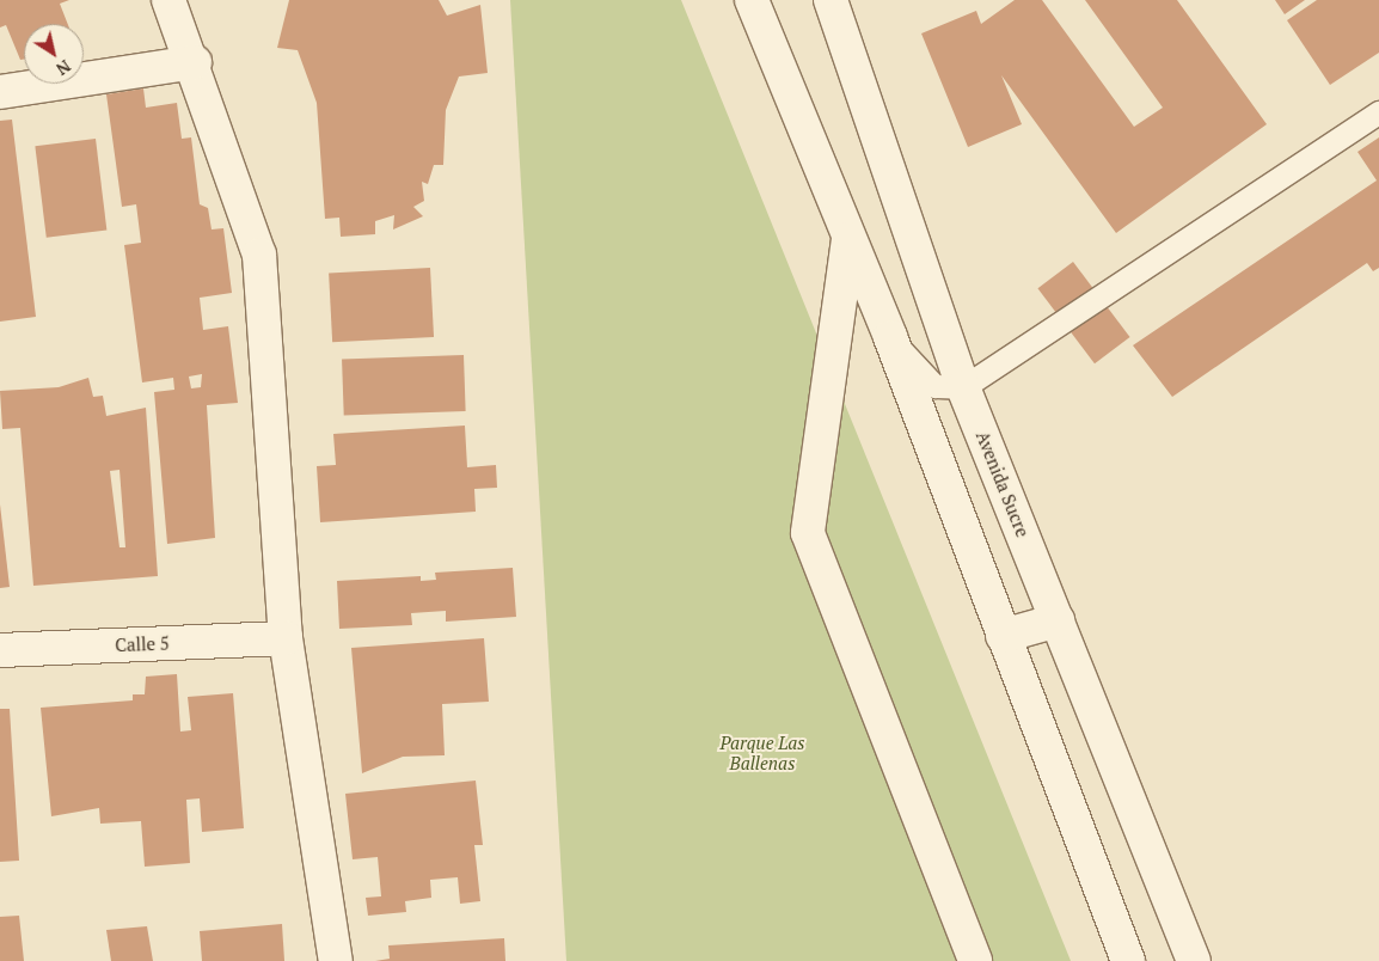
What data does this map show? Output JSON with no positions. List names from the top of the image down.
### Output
{
  "streets": {
    "street": ["Avenida Sucre", "Calle 5"]
  },
  "parks": ["Parque Las Ballenas"],
  "north": "bottom right"
}
